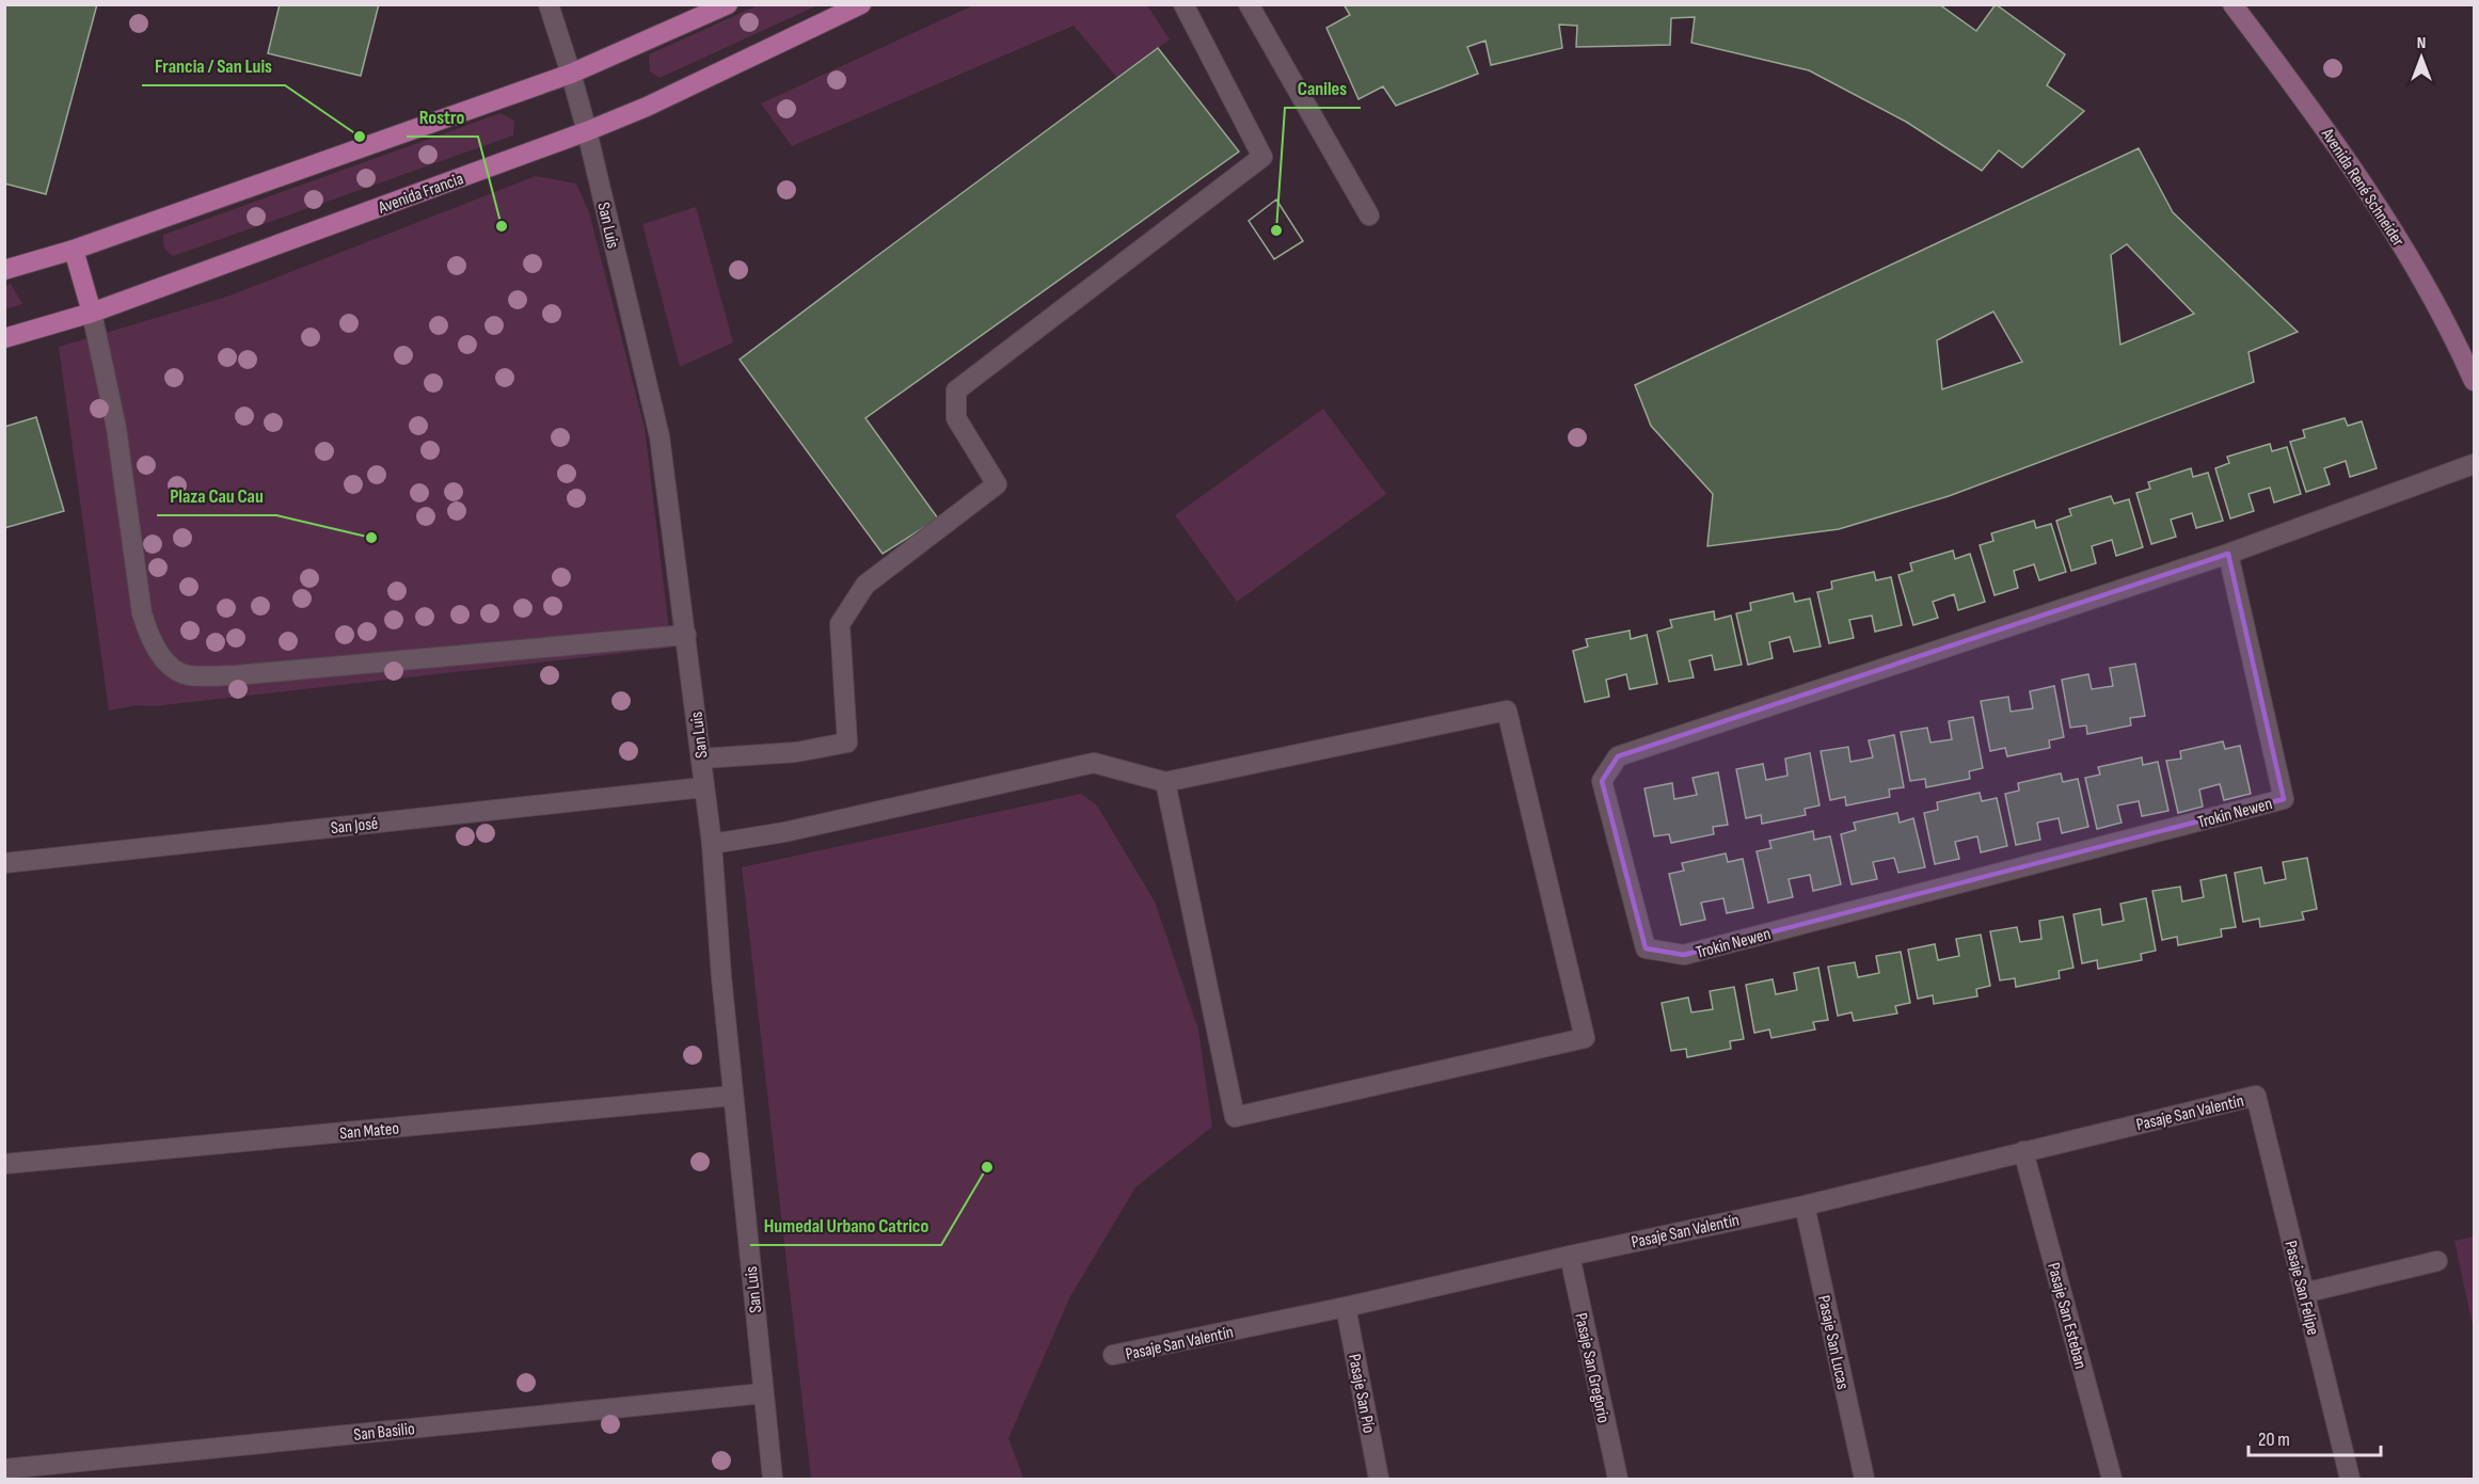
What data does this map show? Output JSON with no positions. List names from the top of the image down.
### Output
{
  "streets": {
    "main road": ["Avenida René Schneider", "Avenida Francia"],
    "street": [
      "San Luis",
      "Trokin Newen",
      "San José",
      "Pasaje San Valentín",
      "San Mateo",
      "Pasaje San Felipe",
      "Pasaje San Esteban",
      "Pasaje San Lucas",
      "Pasaje San Gregorio",
      "Pasaje San Pío",
      "San Basilio"
    ]
  },
  "crossings": [
    ["Avenida Francia", "San Luis"],
    ["San Luis", "San José"],
    ["San Luis", "San Mateo"],
    ["San Luis", "San Basilio"],
    ["Pasaje San Valentín", "Pasaje San Felipe"],
    ["Pasaje San Valentín", "Pasaje San Esteban"],
    ["Pasaje San Valentín", "Pasaje San Lucas"],
    ["Pasaje San Valentín", "Pasaje San Gregorio"],
    ["Pasaje San Valentín", "Pasaje San Pío"]
  ],
  "places": [
    "Francia / San Luis",
    "Rostro",
    "Caniles",
    "Plaza Cau Cau",
    "Humedal Urbano Catrico"
  ],
  "scale_bar": "20 m",
  "north": "top"
}
